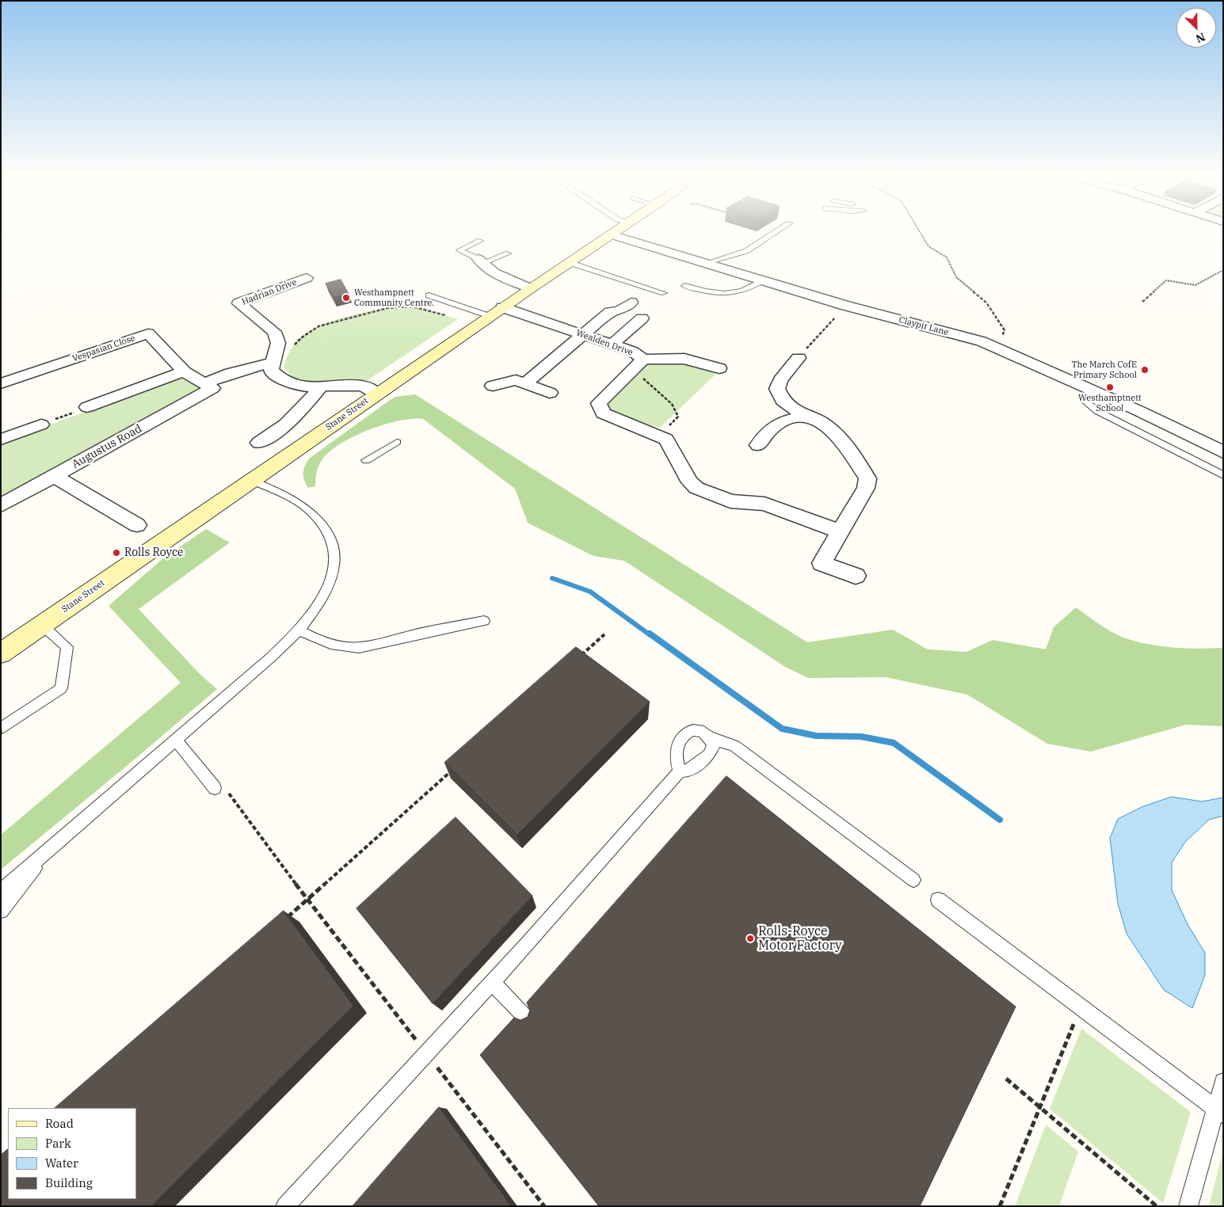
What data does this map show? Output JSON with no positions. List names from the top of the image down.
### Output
{
  "streets": {
    "street": [
      "Hadrian Drive",
      "Claypit Lane",
      "Wealden Drive",
      "Vespasian Close",
      "Stane Street",
      "Augustus Road"
    ]
  },
  "crossings": [
    ["Hadrian Drive", "Augustus Road"],
    ["Claypit Lane", "Stane Street"],
    ["Wealden Drive", "Stane Street"],
    ["Vespasian Close", "Augustus Road"]
  ],
  "places": [
    "Westhampnett Community Centre.",
    "The March CofE Primary School",
    "Westhamptnett School",
    "Rolls Royce",
    "Rolls-Royce Motor Factory"
  ],
  "legend": [
    "Road",
    "Park",
    "Water",
    "Building"
  ],
  "north": "bottom right"
}
